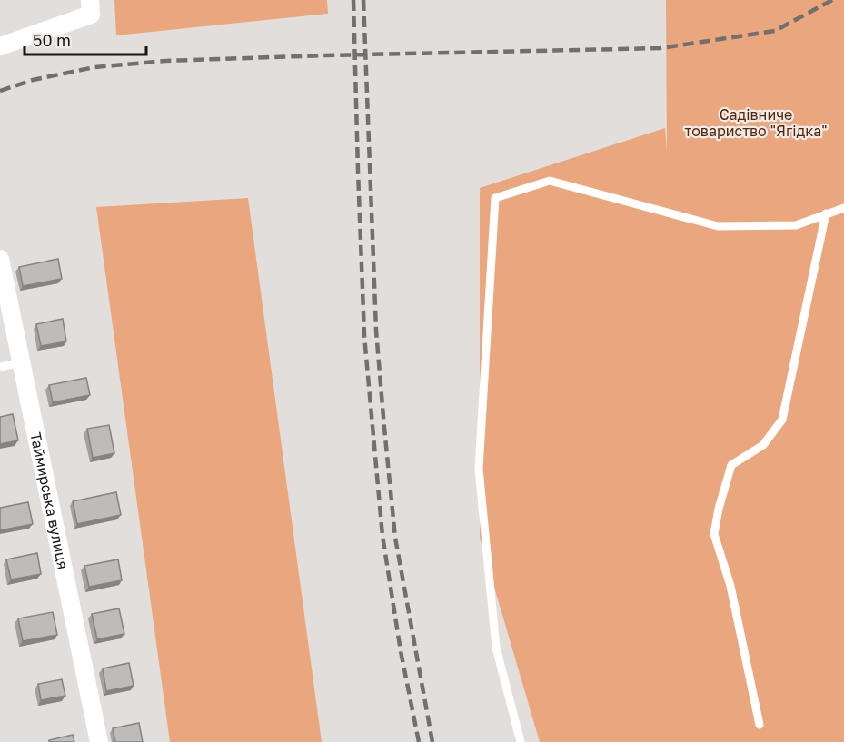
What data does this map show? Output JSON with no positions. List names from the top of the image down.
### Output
{
  "streets": {
    "street": ["Таймирська вулиця"]
  },
  "parks": ["Садівниче товариство \"Ягідка\""],
  "scale_bar": "50 m"
}
